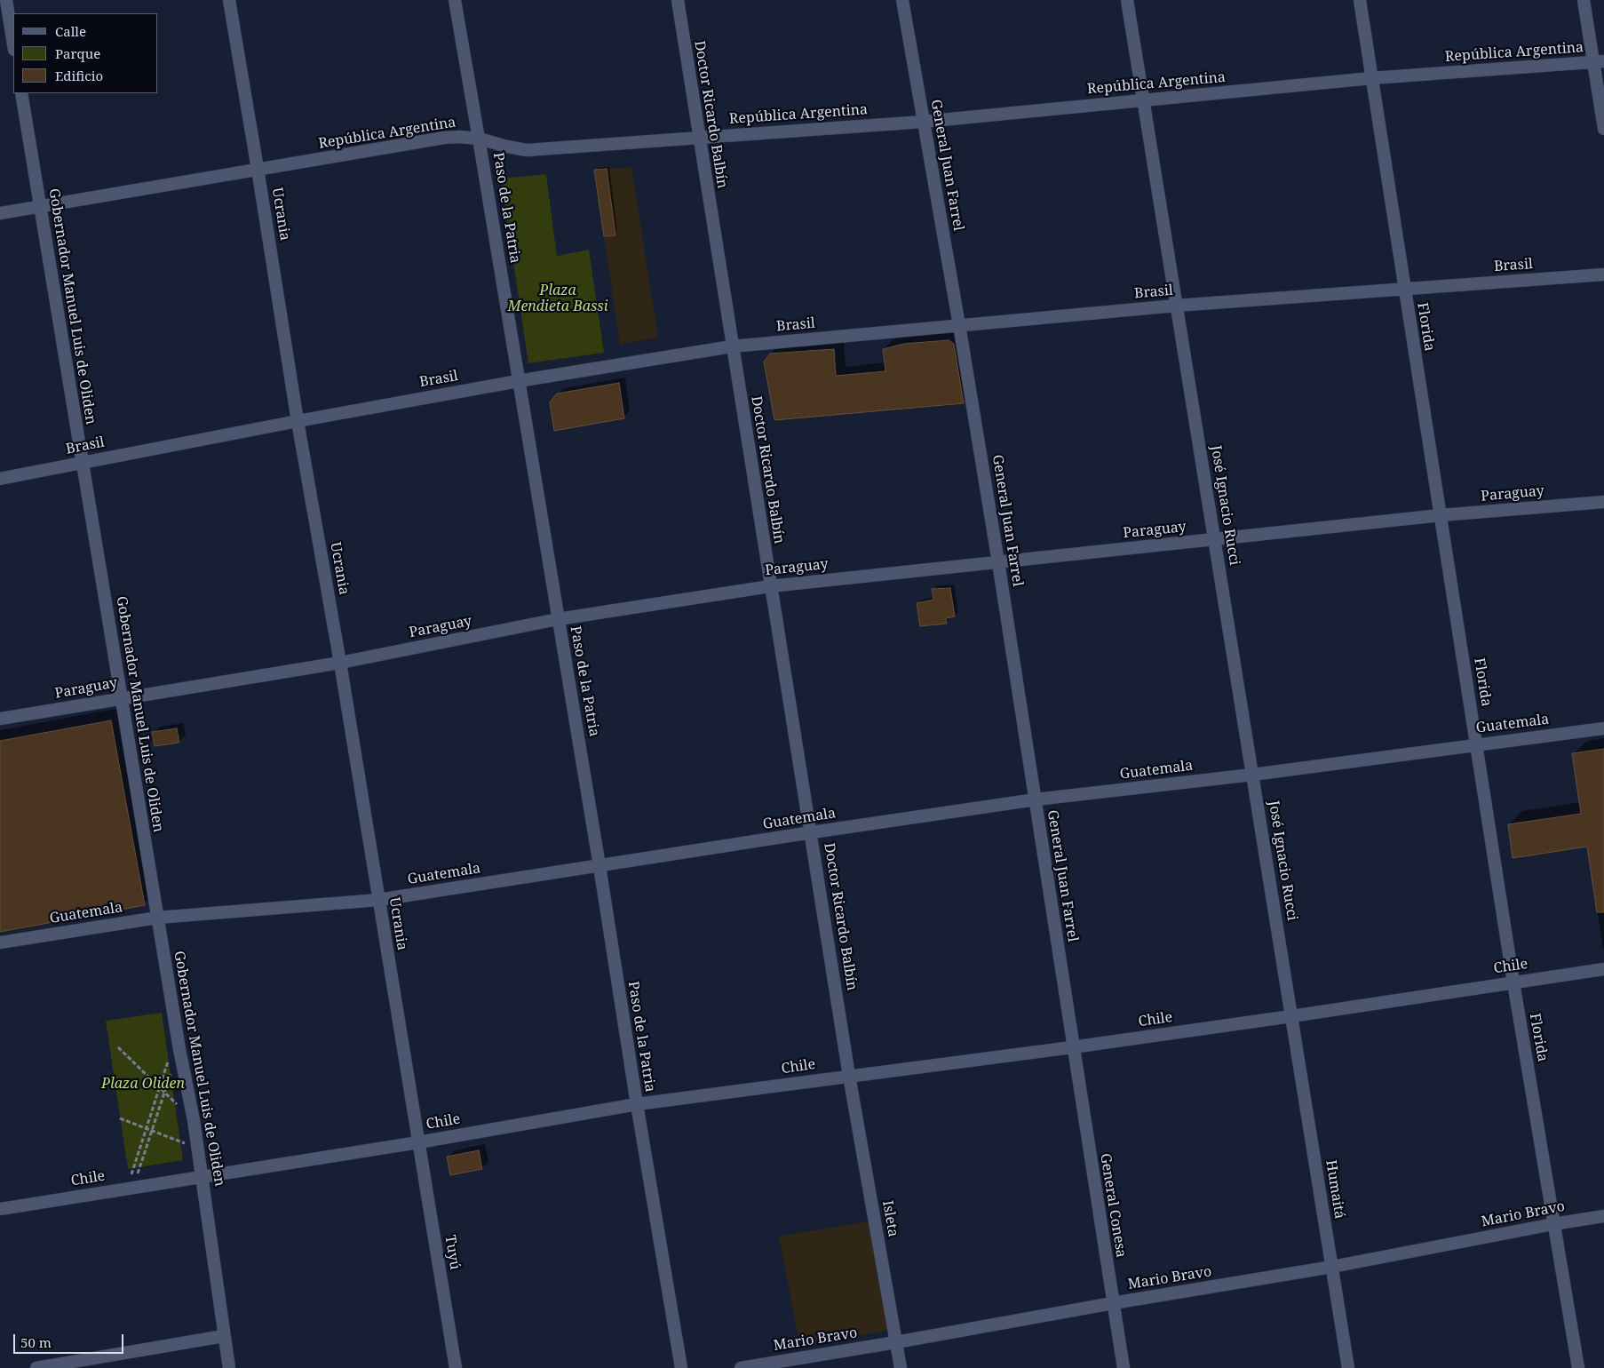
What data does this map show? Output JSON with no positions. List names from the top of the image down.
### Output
{
  "streets": {
    "street": [
      "República Argentina",
      "Doctor Ricardo Balbín",
      "General Juan Farrel",
      "Paso de la Patria",
      "Ucrania",
      "Brasil",
      "Gobernador Manuel Luis de Oliden",
      "Florida",
      "Paraguay",
      "José Ignacio Rucci",
      "Guatemala",
      "Chile",
      "Humaitá",
      "General Conesa",
      "Mario Bravo",
      "Isleta",
      "Tuyú"
    ]
  },
  "crossings": [
    ["República Argentina", "Doctor Ricardo Balbín"],
    ["República Argentina", "General Juan Farrel"],
    ["República Argentina", "Paso de la Patria"],
    ["República Argentina", "Ucrania"],
    ["República Argentina", "Gobernador Manuel Luis de Oliden"],
    ["República Argentina", "Florida"],
    ["República Argentina", "José Ignacio Rucci"],
    ["Doctor Ricardo Balbín", "Brasil"],
    ["Doctor Ricardo Balbín", "Paraguay"],
    ["Doctor Ricardo Balbín", "Guatemala"],
    ["Doctor Ricardo Balbín", "Chile"],
    ["Doctor Ricardo Balbín", "Isleta"],
    ["General Juan Farrel", "Brasil"],
    ["General Juan Farrel", "Paraguay"],
    ["General Juan Farrel", "Guatemala"],
    ["General Juan Farrel", "Chile"],
    ["General Juan Farrel", "General Conesa"],
    ["Paso de la Patria", "Brasil"],
    ["Paso de la Patria", "Paraguay"],
    ["Paso de la Patria", "Guatemala"],
    ["Paso de la Patria", "Chile"],
    ["Ucrania", "Brasil"],
    ["Ucrania", "Paraguay"],
    ["Ucrania", "Guatemala"],
    ["Ucrania", "Chile"],
    ["Ucrania", "Tuyú"],
    ["Brasil", "Gobernador Manuel Luis de Oliden"],
    ["Brasil", "Florida"],
    ["Brasil", "José Ignacio Rucci"],
    ["Gobernador Manuel Luis de Oliden", "Paraguay"],
    ["Gobernador Manuel Luis de Oliden", "Guatemala"],
    ["Gobernador Manuel Luis de Oliden", "Chile"],
    ["Florida", "Paraguay"],
    ["Florida", "Guatemala"],
    ["Florida", "Chile"],
    ["Florida", "Mario Bravo"],
    ["Paraguay", "José Ignacio Rucci"],
    ["José Ignacio Rucci", "Guatemala"],
    ["José Ignacio Rucci", "Chile"],
    ["José Ignacio Rucci", "Humaitá"],
    ["Chile", "Humaitá"],
    ["Chile", "General Conesa"],
    ["Chile", "Isleta"],
    ["Chile", "Tuyú"],
    ["Humaitá", "Mario Bravo"],
    ["General Conesa", "Mario Bravo"],
    ["Mario Bravo", "Isleta"]
  ],
  "parks": ["Plaza Mendieta Bassi", "Plaza Oliden"],
  "legend": ["Calle", "Parque", "Edificio"],
  "scale_bar": "50 m"
}
